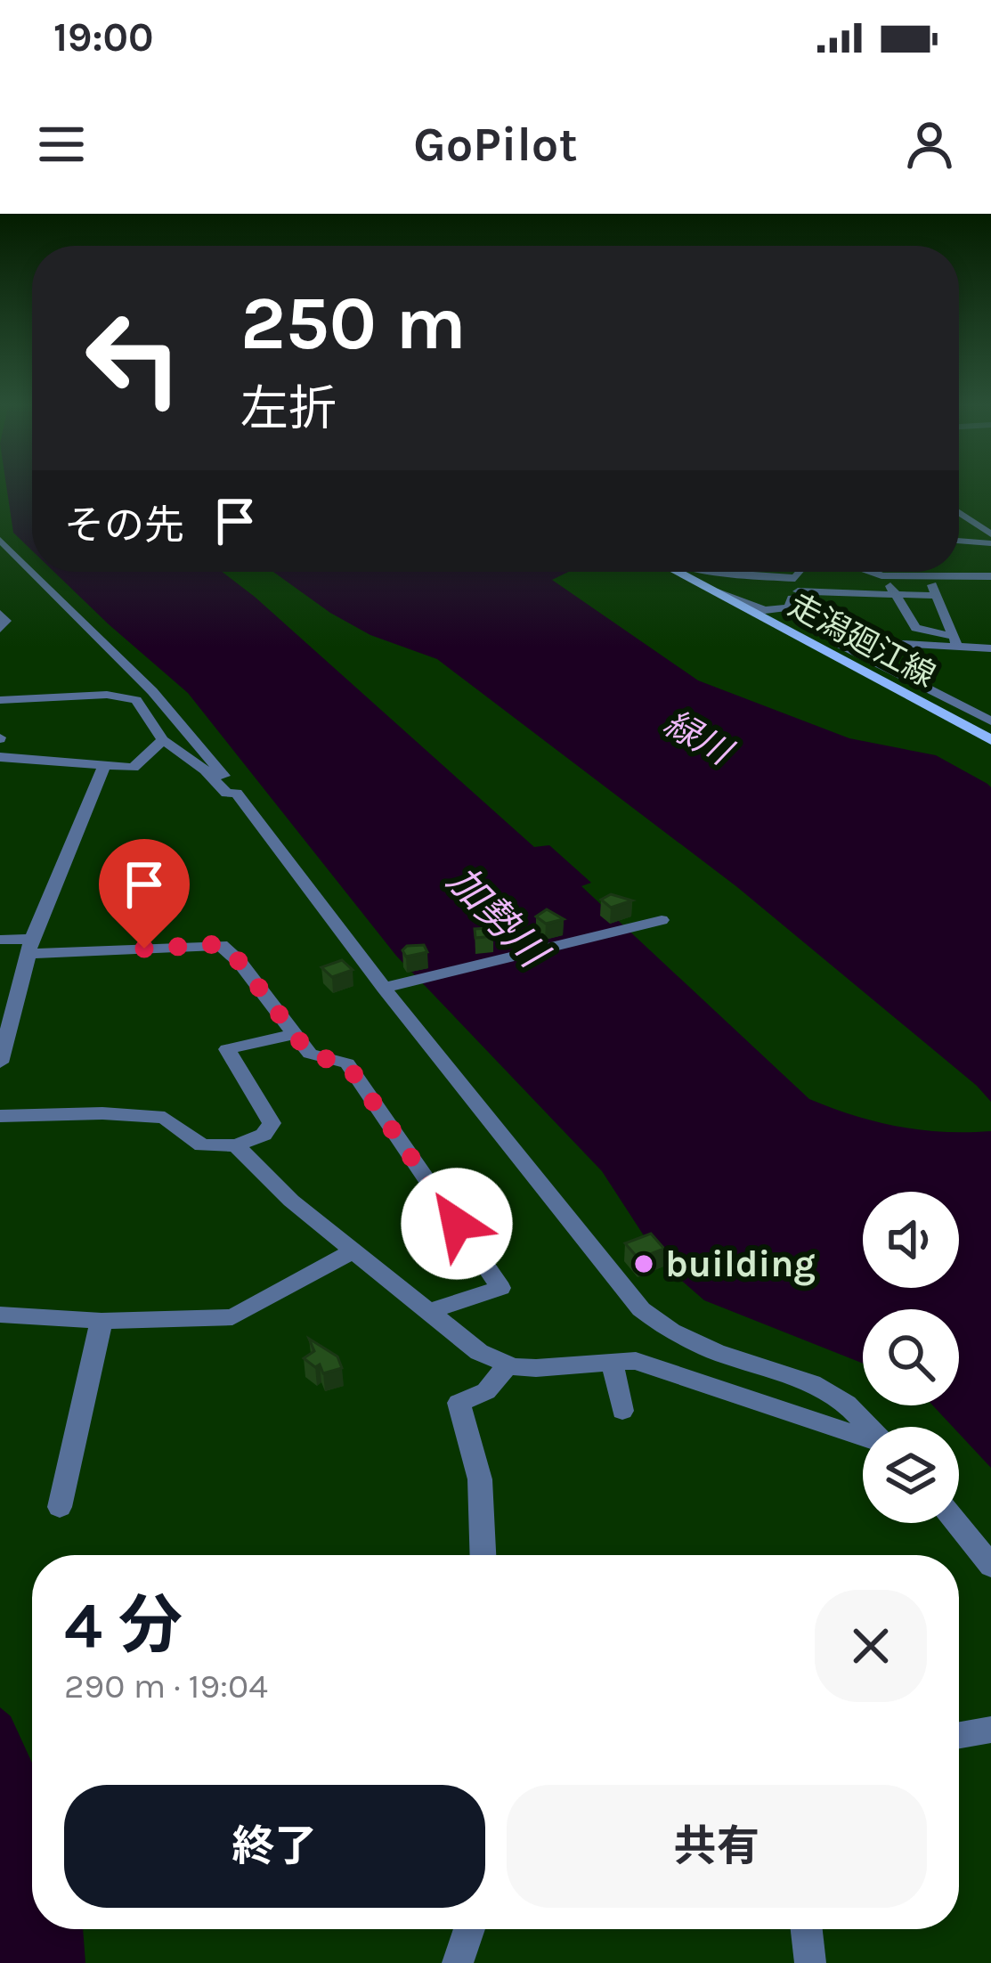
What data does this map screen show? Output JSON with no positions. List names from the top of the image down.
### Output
{
  "streets": {
    "main road": ["走潟廻江線"]
  },
  "water": ["緑川", "加勢川"],
  "places": ["building"],
  "page": {
    "status": "19:00",
    "header": "GoPilot",
    "turn": ["250 m", "左折"],
    "then": "その先",
    "heading": ["4 分", "290 m · 19:04"],
    "buttons": ["終了", "共有"]
  }
}
